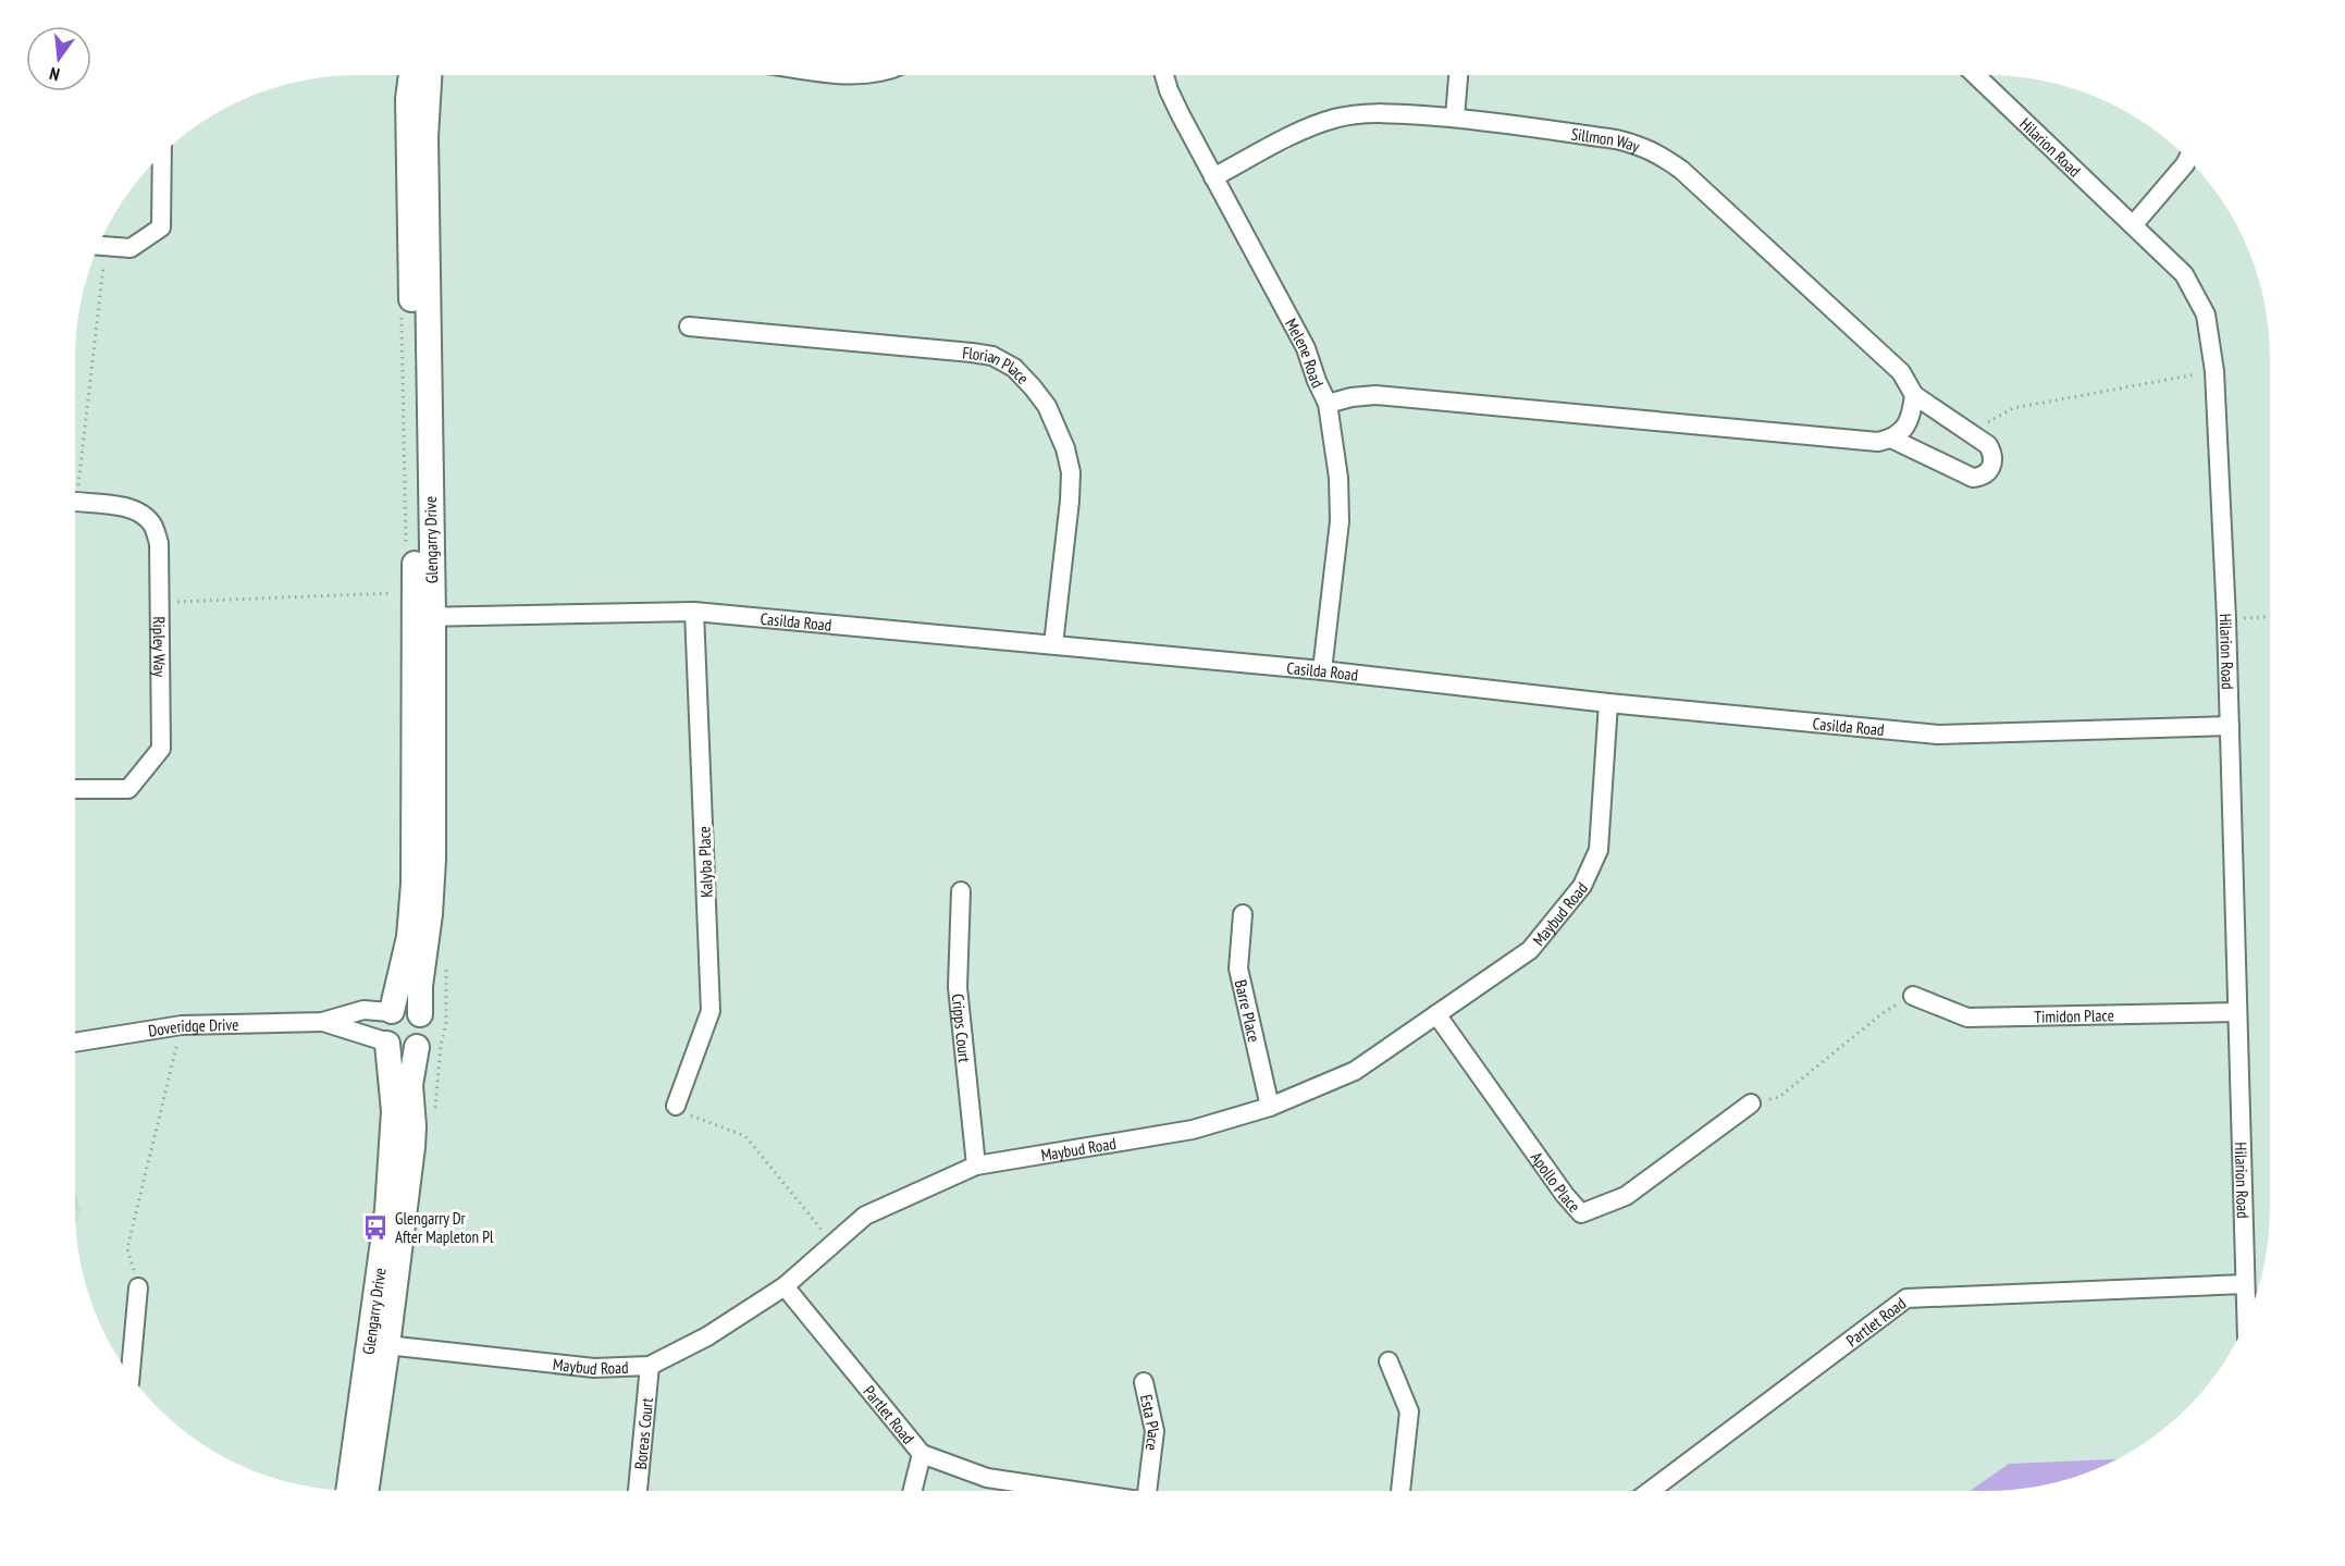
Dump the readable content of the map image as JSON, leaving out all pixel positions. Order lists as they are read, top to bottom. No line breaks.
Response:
{"streets":{"main road":["Glengarry Drive"],"street":["Sillmon Way","Hilarion Road","Melene Road","Florian Place","Casilda Road","Ripley Way","Kalyba Place","Maybud Road","Barre Place","Timidon Place","Doveridge Drive","Cripps Court","Apollo Place","Partlet Road","Esta Place","Boreas Court"]},"crossings":[["Sillmon Way","Melene Road"],["Hilarion Road","Casilda Road"],["Hilarion Road","Timidon Place"],["Hilarion Road","Partlet Road"],["Melene Road","Casilda Road"],["Florian Place","Casilda Road"],["Glengarry Drive","Casilda Road"],["Glengarry Drive","Maybud Road"],["Glengarry Drive","Doveridge Drive"],["Casilda Road","Kalyba Place"],["Casilda Road","Maybud Road"],["Maybud Road","Barre Place"],["Maybud Road","Cripps Court"],["Maybud Road","Apollo Place"],["Maybud Road","Partlet Road"],["Maybud Road","Boreas Court"]],"places":{"bus stop":["Glengarry Dr After Mapleton Pl"]},"north":"bottom"}
